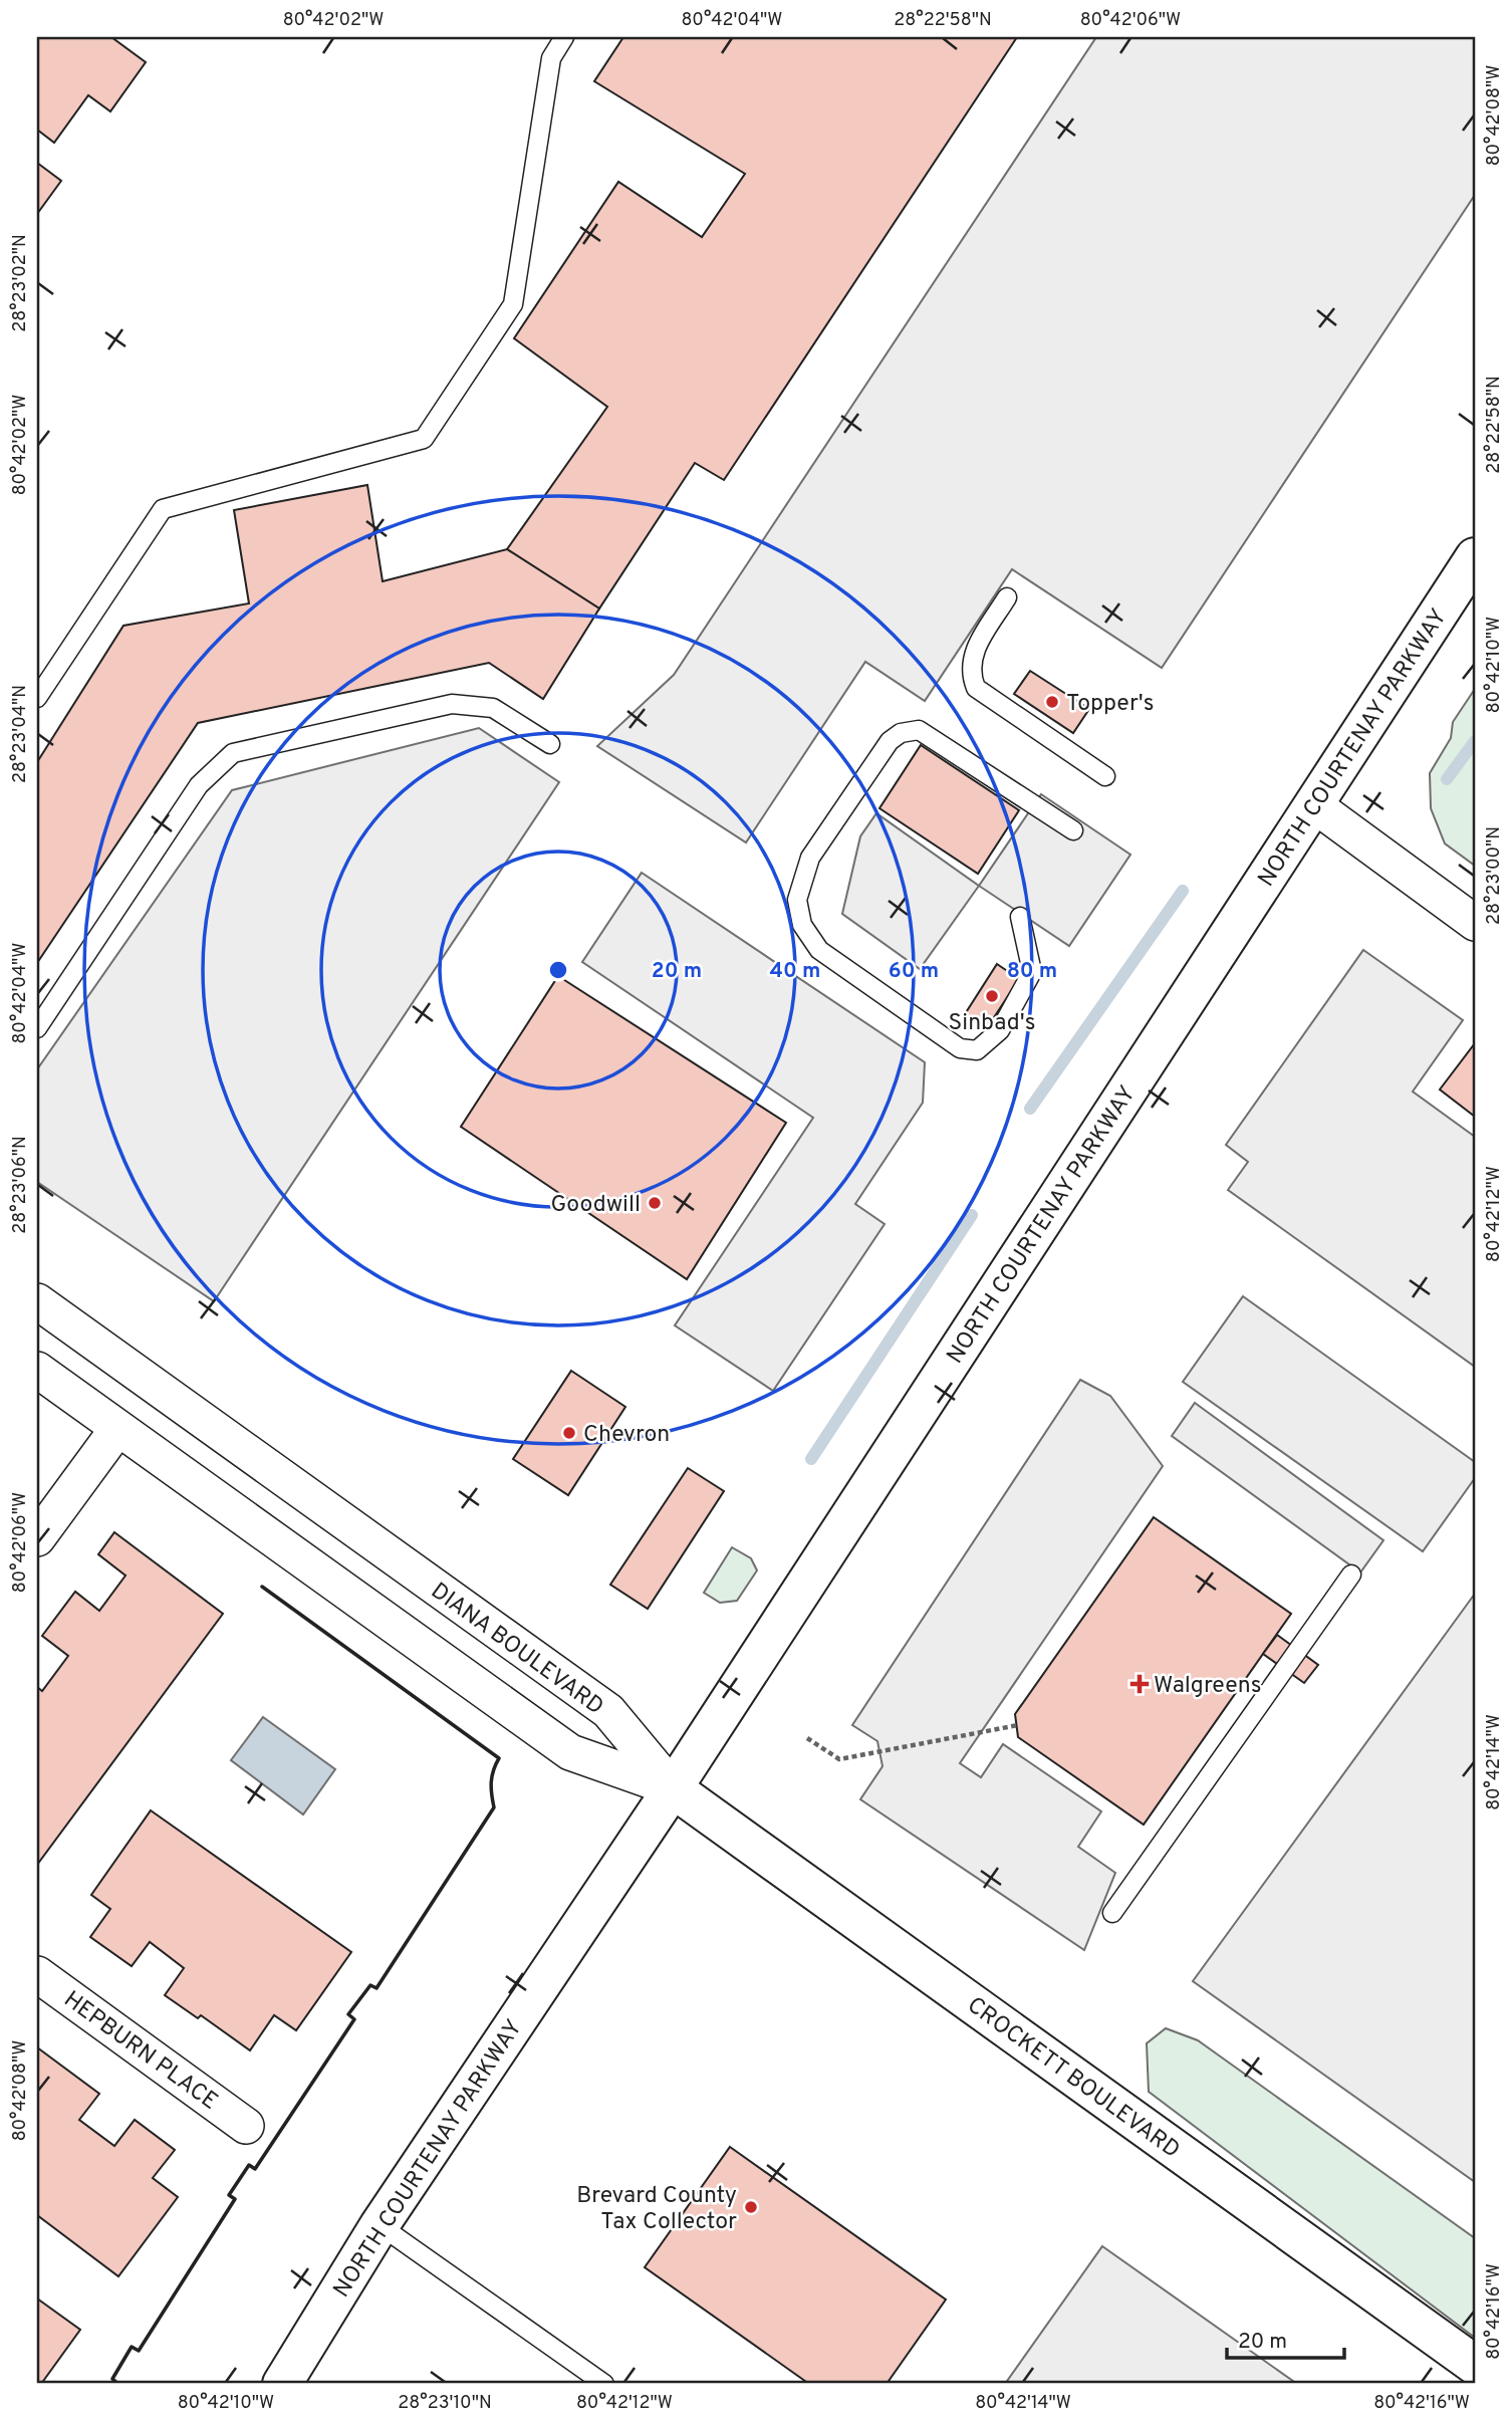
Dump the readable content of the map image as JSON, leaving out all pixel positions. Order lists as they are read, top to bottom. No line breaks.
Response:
{"streets":{"main road":["NORTH COURTENAY PARKWAY","CROCKETT BOULEVARD"],"street":["DIANA BOULEVARD","HEPBURN PLACE"]},"crossings":[["NORTH COURTENAY PARKWAY","DIANA BOULEVARD"],["NORTH COURTENAY PARKWAY","CROCKETT BOULEVARD"],["DIANA BOULEVARD","CROCKETT BOULEVARD"]],"places":{"other":["Topper's","Sinbad's","Goodwill","Chevron","Brevard County Tax Collector"],"health":["Walgreens"]},"scale_bar":"20 m","coordinates":["80°42'02\"W","80°42'04\"W","28°22'58\"N","80°42'06\"W","80°42'08\"W","28°23'02\"N","80°42'10\"W","28°23'04\"N","28°23'00\"N","28°23'06\"N","80°42'12\"W","80°42'14\"W","80°42'16\"W","28°23'10\"N"],"rings":["20 m","40 m","60 m","80 m"]}
